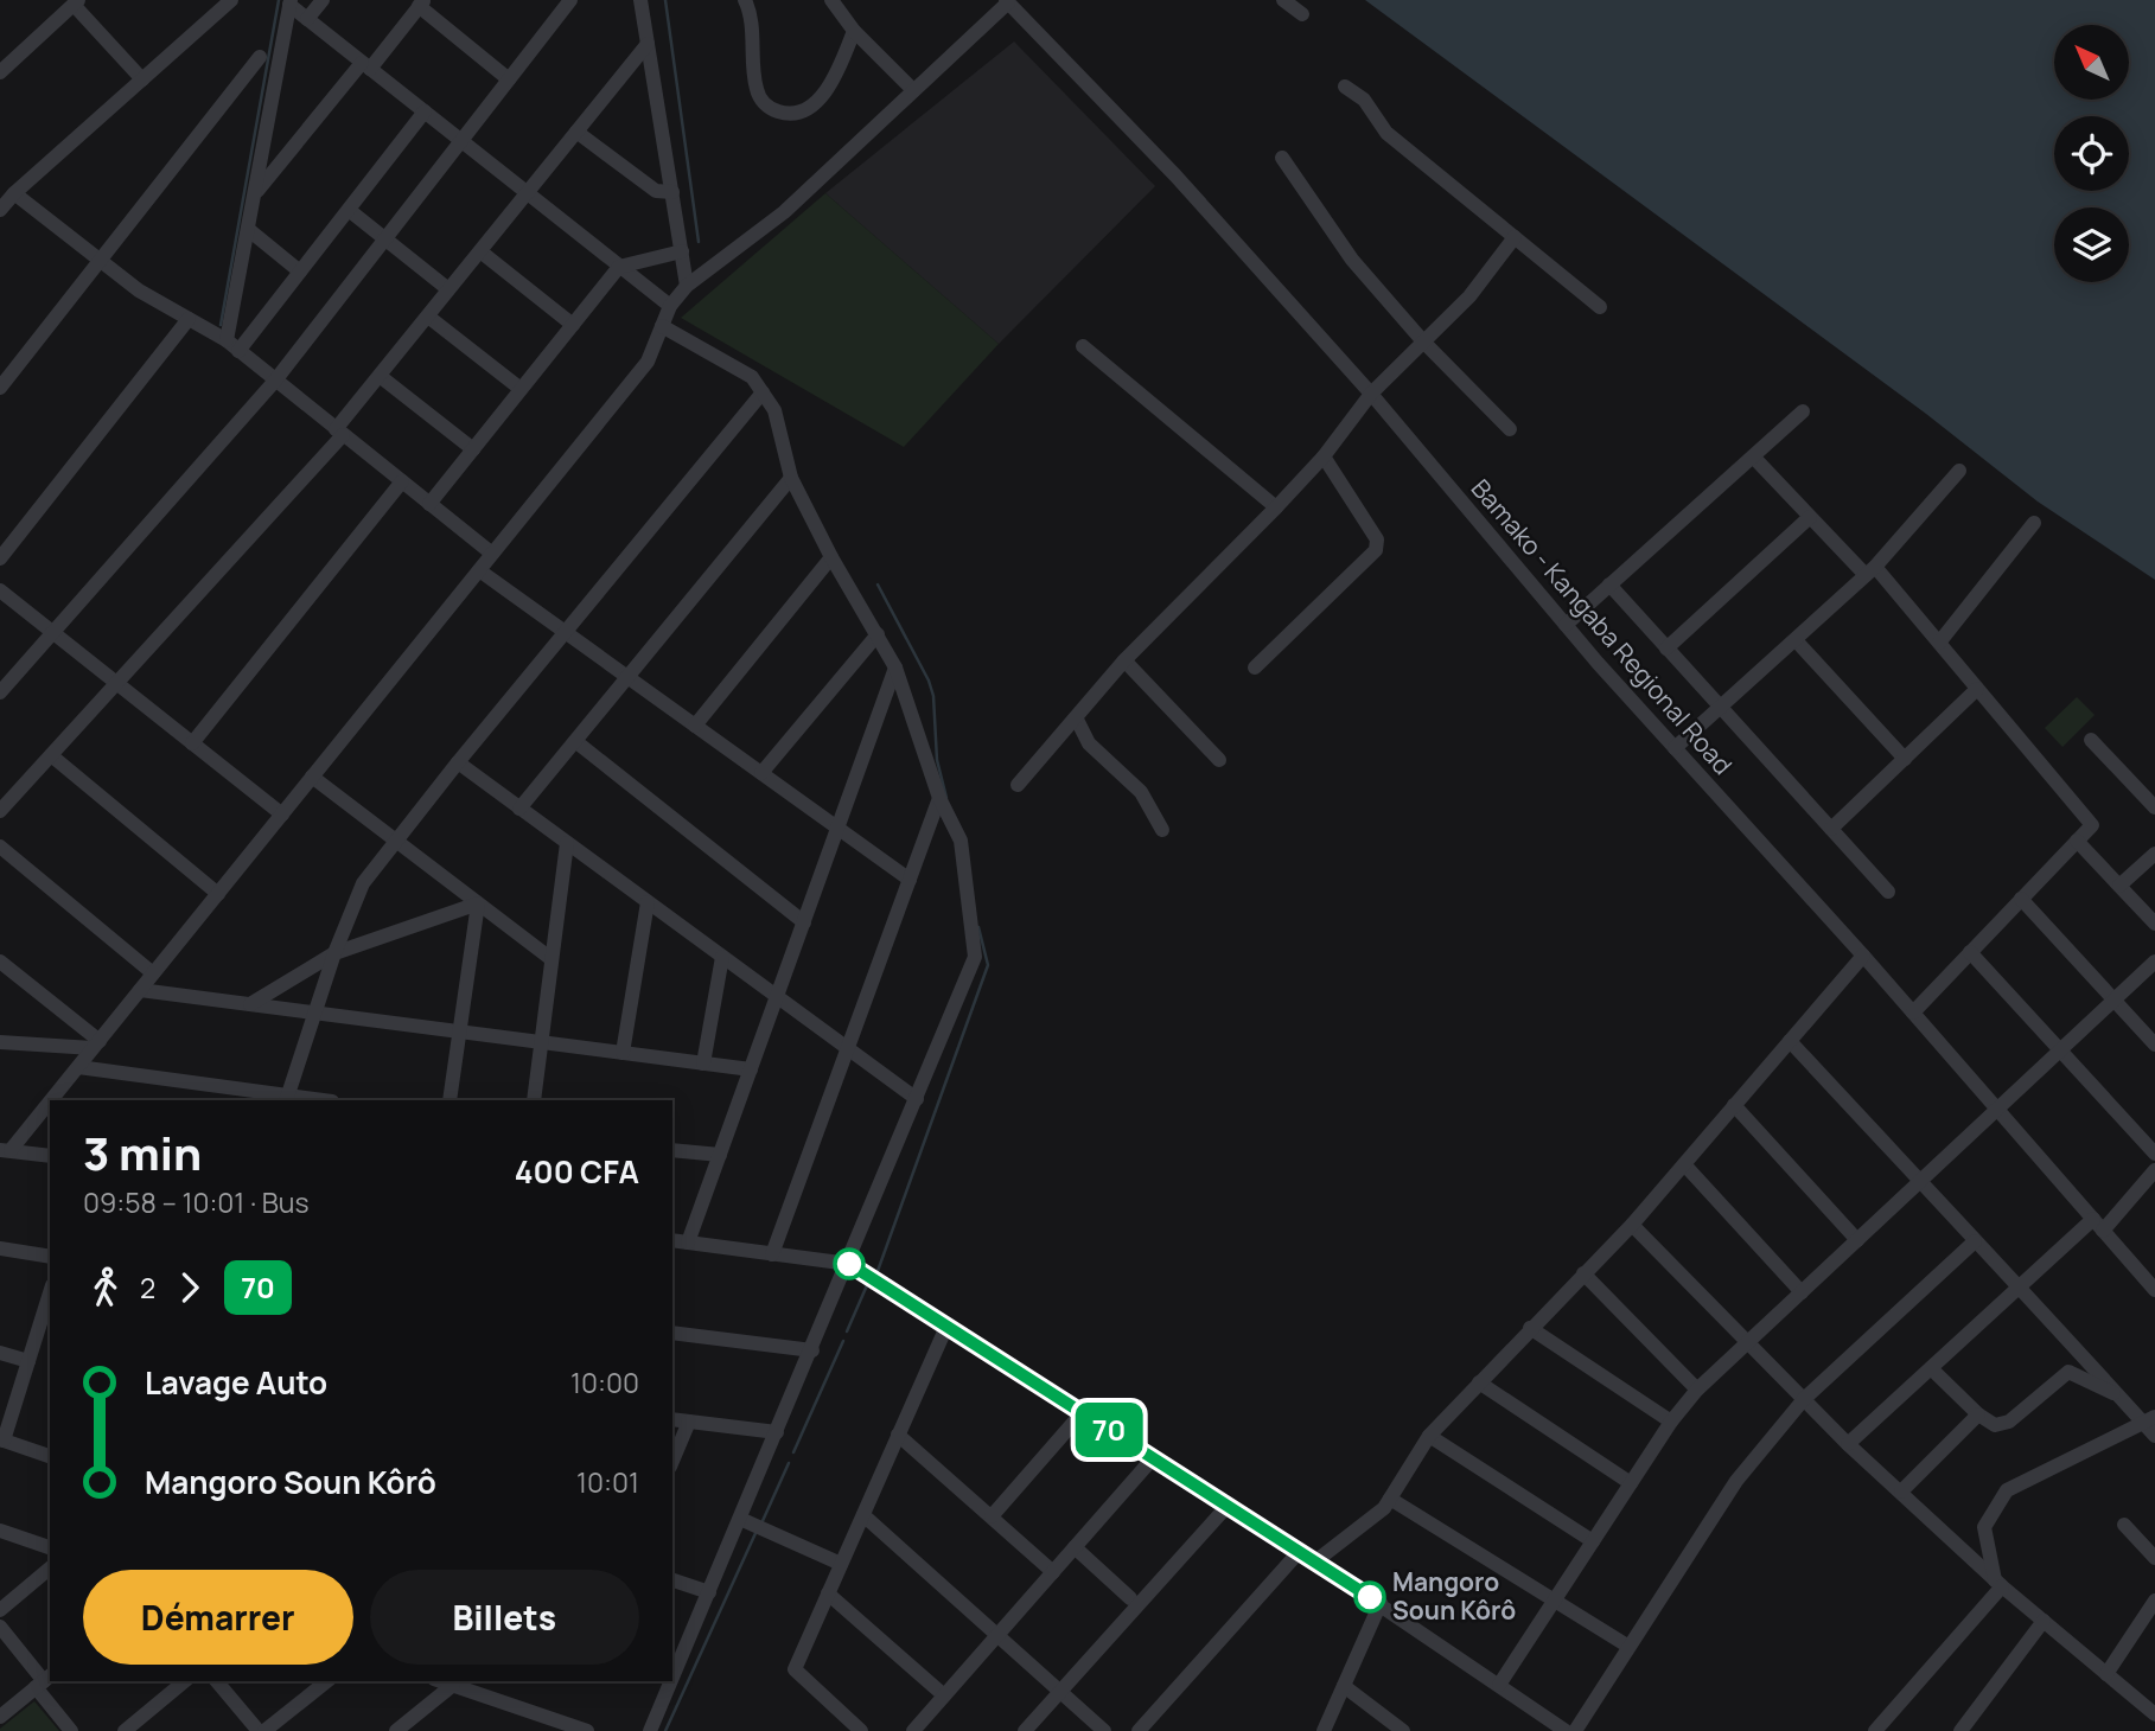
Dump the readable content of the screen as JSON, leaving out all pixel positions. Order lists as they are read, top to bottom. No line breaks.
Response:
{"streets":{"street":["Bamako - Kangaba Regional Road"]},"places":["Mangoro Soun Kôrô"],"lines":["bus line 70"],"north":"top left","page":{"on_map":"70","heading":["3 min","09:58 – 10:01 · Bus","400 CFA"],"legs":["2","70"],"list":[{"name":"Lavage Auto","value":"10:00"},{"name":"Mangoro Soun Kôrô","value":"10:01"}],"buttons":["Démarrer","Billets"]}}
